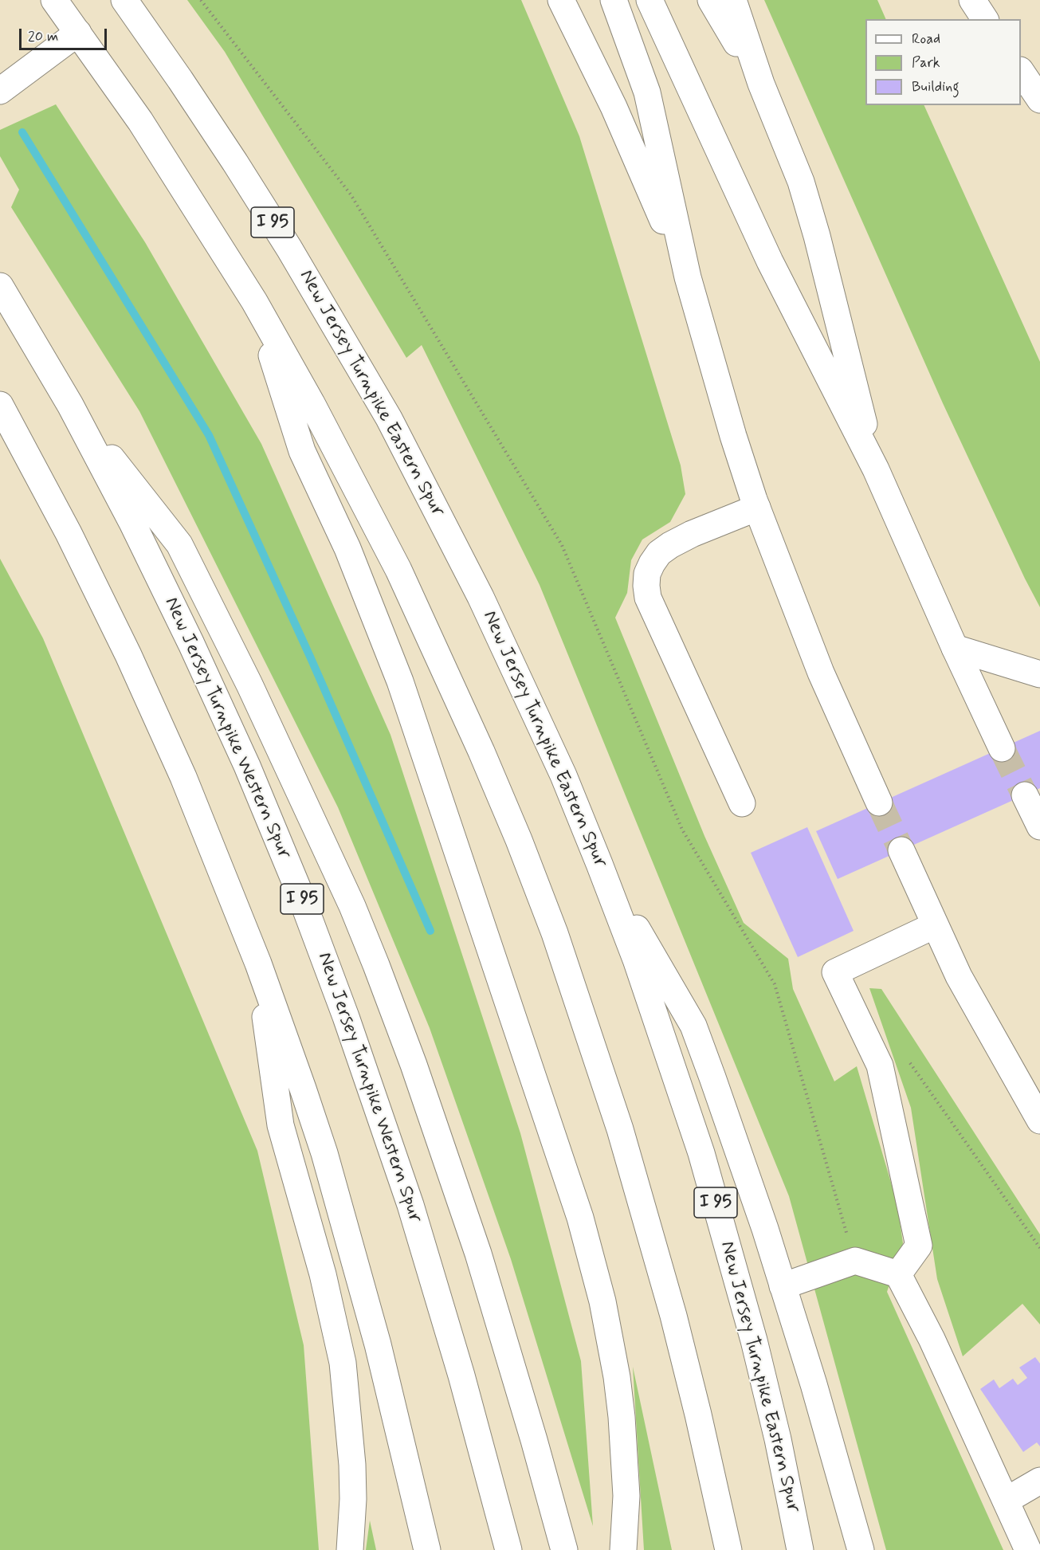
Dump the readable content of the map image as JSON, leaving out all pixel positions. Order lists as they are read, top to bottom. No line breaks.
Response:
{"streets":{"main road":["I 95","New Jersey Turnpike Eastern Spur","New Jersey Turnpike Western Spur"]},"legend":["Road","Park","Building"],"scale_bar":"20 m"}
